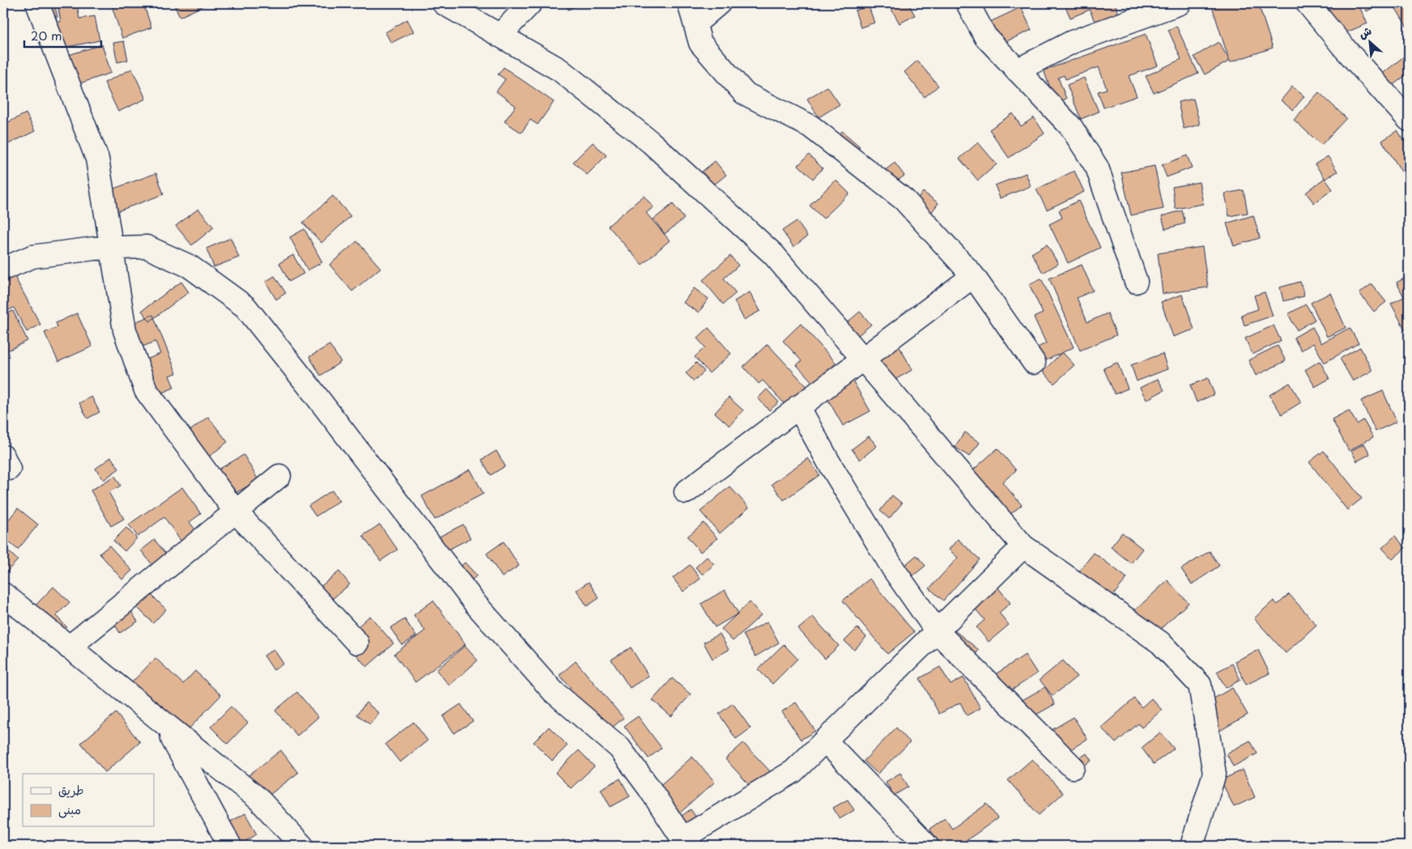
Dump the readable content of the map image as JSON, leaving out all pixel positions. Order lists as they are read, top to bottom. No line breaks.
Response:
{"legend":["طريق","مبنى"],"scale_bar":"20 m","north":"top left"}
